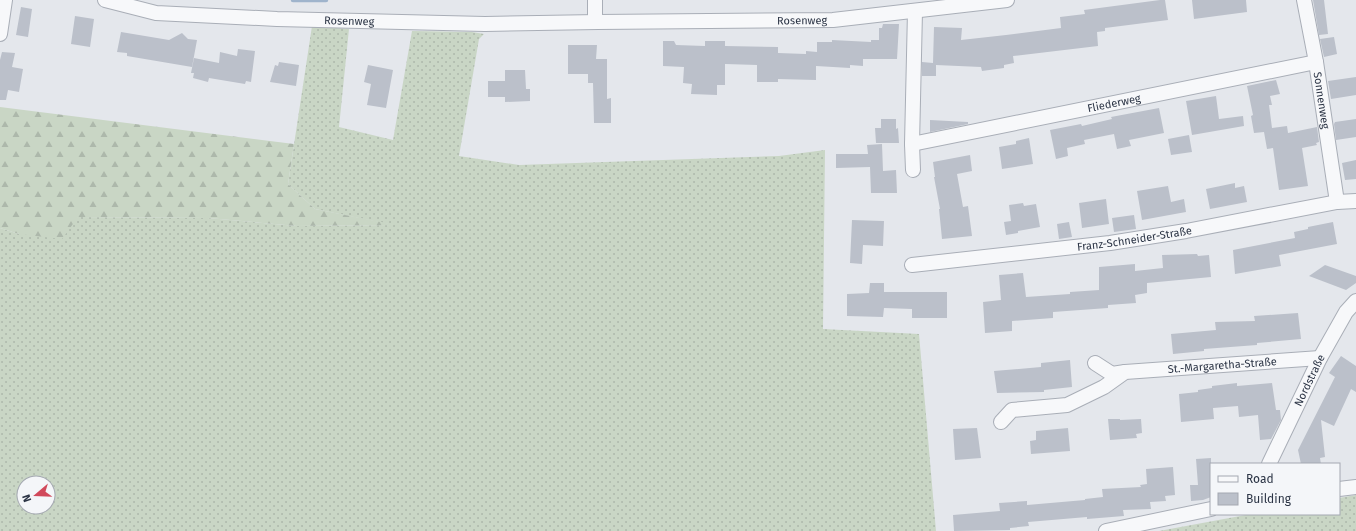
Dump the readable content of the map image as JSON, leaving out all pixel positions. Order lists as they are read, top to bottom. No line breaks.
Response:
{"streets":{"street":["Rosenweg","Sonnenweg","Fliederweg","Franz-Schneider-Straße","St.-Margaretha-Straße","Nordstraße"]},"crossings":[["Sonnenweg","Fliederweg"],["Sonnenweg","Franz-Schneider-Straße"],["St.-Margaretha-Straße","Nordstraße"]],"legend":["Road","Building"],"north":"left"}
